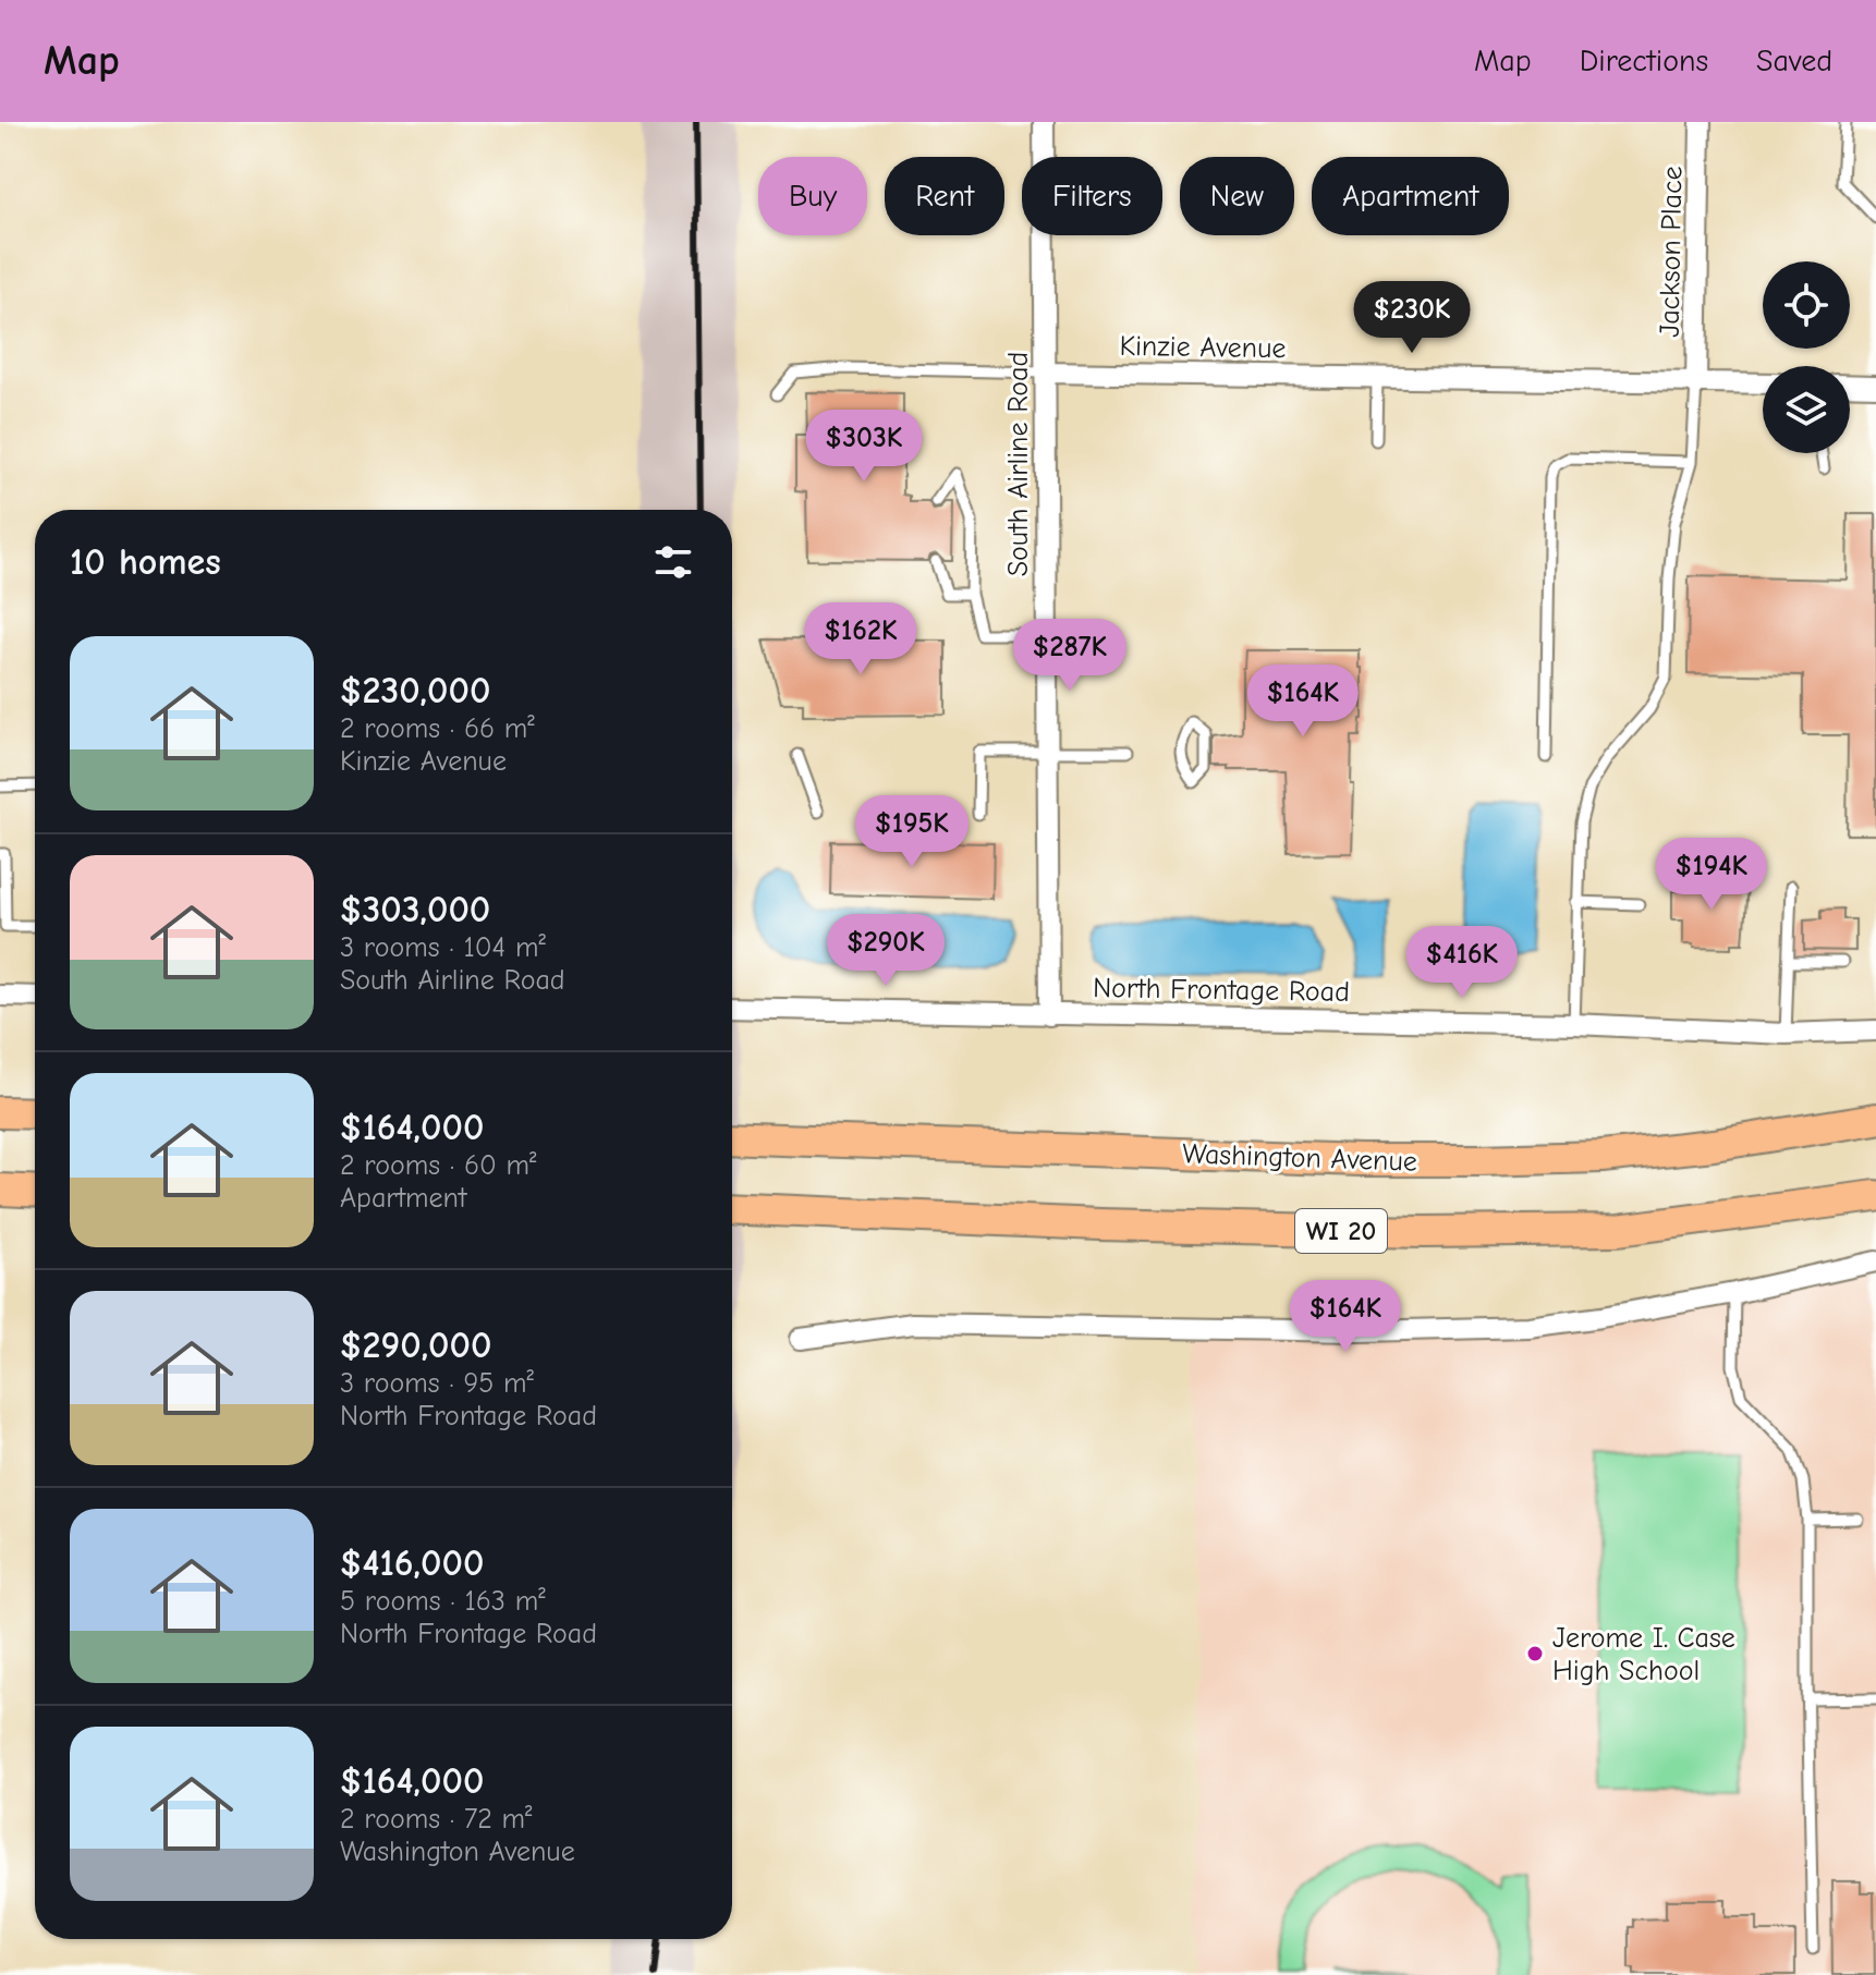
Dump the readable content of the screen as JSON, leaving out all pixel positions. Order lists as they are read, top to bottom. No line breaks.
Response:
{"streets":{"main road":["Washington Avenue","WI 20"],"street":["Jackson Place","Kinzie Avenue","South Airline Road","North Frontage Road"]},"crossings":[["Jackson Place","Kinzie Avenue"],["Kinzie Avenue","South Airline Road"],["South Airline Road","North Frontage Road"]],"places":["Jerome I. Case High School"],"page":{"header":"Map","nav":["Map","Directions","Saved"],"chip":["Buy","Rent","Filters","New","Apartment"],"price":["$230K","$303K","$162K","$287K","$164K","$195K","$194K","$290K","$416K","$164K"],"heading":"10 homes","list":[{"name":"$230,000","note":"2 rooms · 66 m² · Kinzie Avenue"},{"name":"$303,000","note":"3 rooms · 104 m² · South Airline Road"},{"name":"$164,000","note":"2 rooms · 60 m² · Apartment"},{"name":"$290,000","note":"3 rooms · 95 m² · North Frontage Road"},{"name":"$416,000","note":"5 rooms · 163 m² · North Frontage Road"},{"name":"$164,000","note":"2 rooms · 72 m² · Washington Avenue"}]}}
